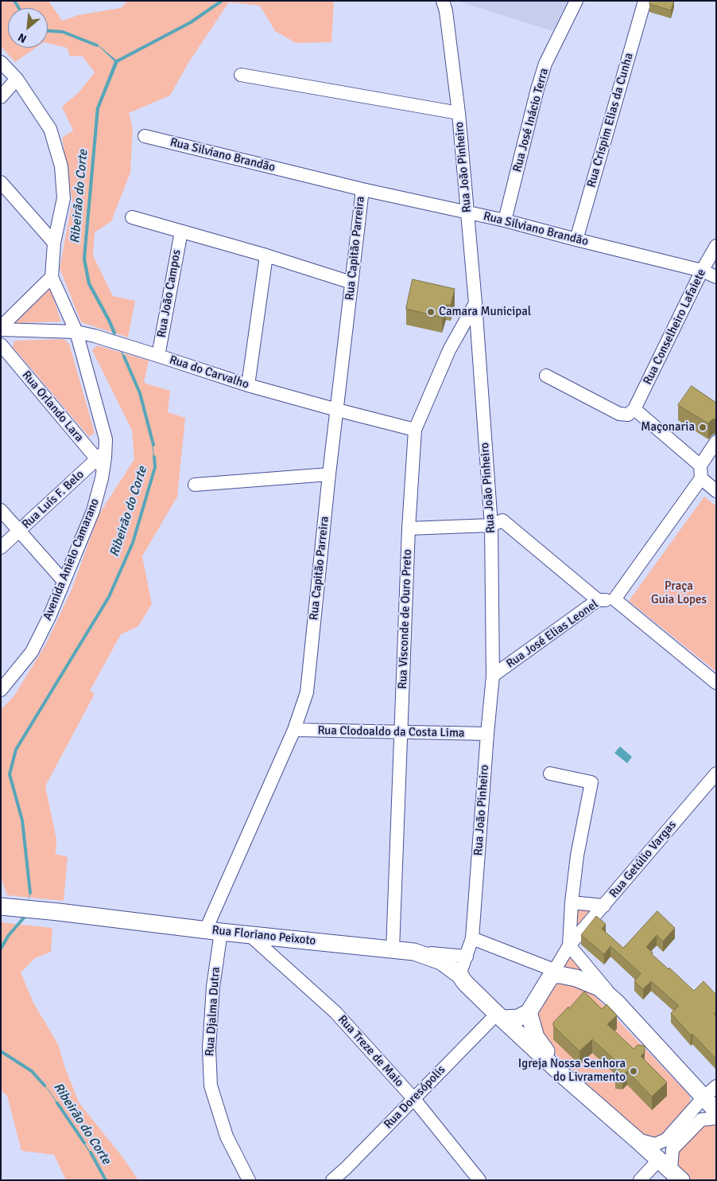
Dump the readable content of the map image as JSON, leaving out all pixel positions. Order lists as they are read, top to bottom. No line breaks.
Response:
{"streets":{"main road":["Rua Floriano Peixoto"],"street":["Rua José Inácio Terra","Rua Crispim Elias da Cunha","Rua Silviano Brandão","Rua João Pinheiro","Rua Capitão Parreira","Rua João Campos","Rua Conselheiro Lafaiete","Rua do Carvalho","Rua Orlando Lara","Rua Luís F. Belo","Avenida Anielo Camarano","Rua Visconde de Ouro Preto","Rua José Elias Leonel","Rua Clodoaldo da Costa Lima","Rua Getúlio Vargas","Rua Djalma Dutra","Rua Treze de Maio","Rua Doresópolis"]},"crossings":[["Rua José Inácio Terra","Rua Silviano Brandão"],["Rua Crispim Elias da Cunha","Rua Silviano Brandão"],["Rua Silviano Brandão","Rua João Pinheiro"],["Rua Silviano Brandão","Rua Capitão Parreira"],["Rua Silviano Brandão","Rua Conselheiro Lafaiete"],["Rua João Pinheiro","Rua Visconde de Ouro Preto"],["Rua João Pinheiro","Rua José Elias Leonel"],["Rua João Pinheiro","Rua Clodoaldo da Costa Lima"],["Rua João Pinheiro","Rua Floriano Peixoto"],["Rua Capitão Parreira","Rua do Carvalho"],["Rua Capitão Parreira","Rua Clodoaldo da Costa Lima"],["Rua Capitão Parreira","Rua Floriano Peixoto"],["Rua Capitão Parreira","Rua Djalma Dutra"],["Rua João Campos","Rua do Carvalho"],["Rua do Carvalho","Avenida Anielo Camarano"],["Rua do Carvalho","Rua Visconde de Ouro Preto"],["Rua Orlando Lara","Rua Luís F. Belo"],["Rua Orlando Lara","Avenida Anielo Camarano"],["Rua Luís F. Belo","Avenida Anielo Camarano"],["Rua Visconde de Ouro Preto","Rua Clodoaldo da Costa Lima"],["Rua Visconde de Ouro Preto","Rua Floriano Peixoto"],["Rua Floriano Peixoto","Rua Djalma Dutra"],["Rua Floriano Peixoto","Rua Treze de Maio"],["Rua Floriano Peixoto","Rua Doresópolis"],["Rua Treze de Maio","Rua Doresópolis"]],"water":["Ribeirão do Corte"],"parks":["Praça Guia Lopes"],"places":["Camara Municipal","Maçonaria","Igreja Nossa Senhora do Livramento"],"north":"bottom left"}
